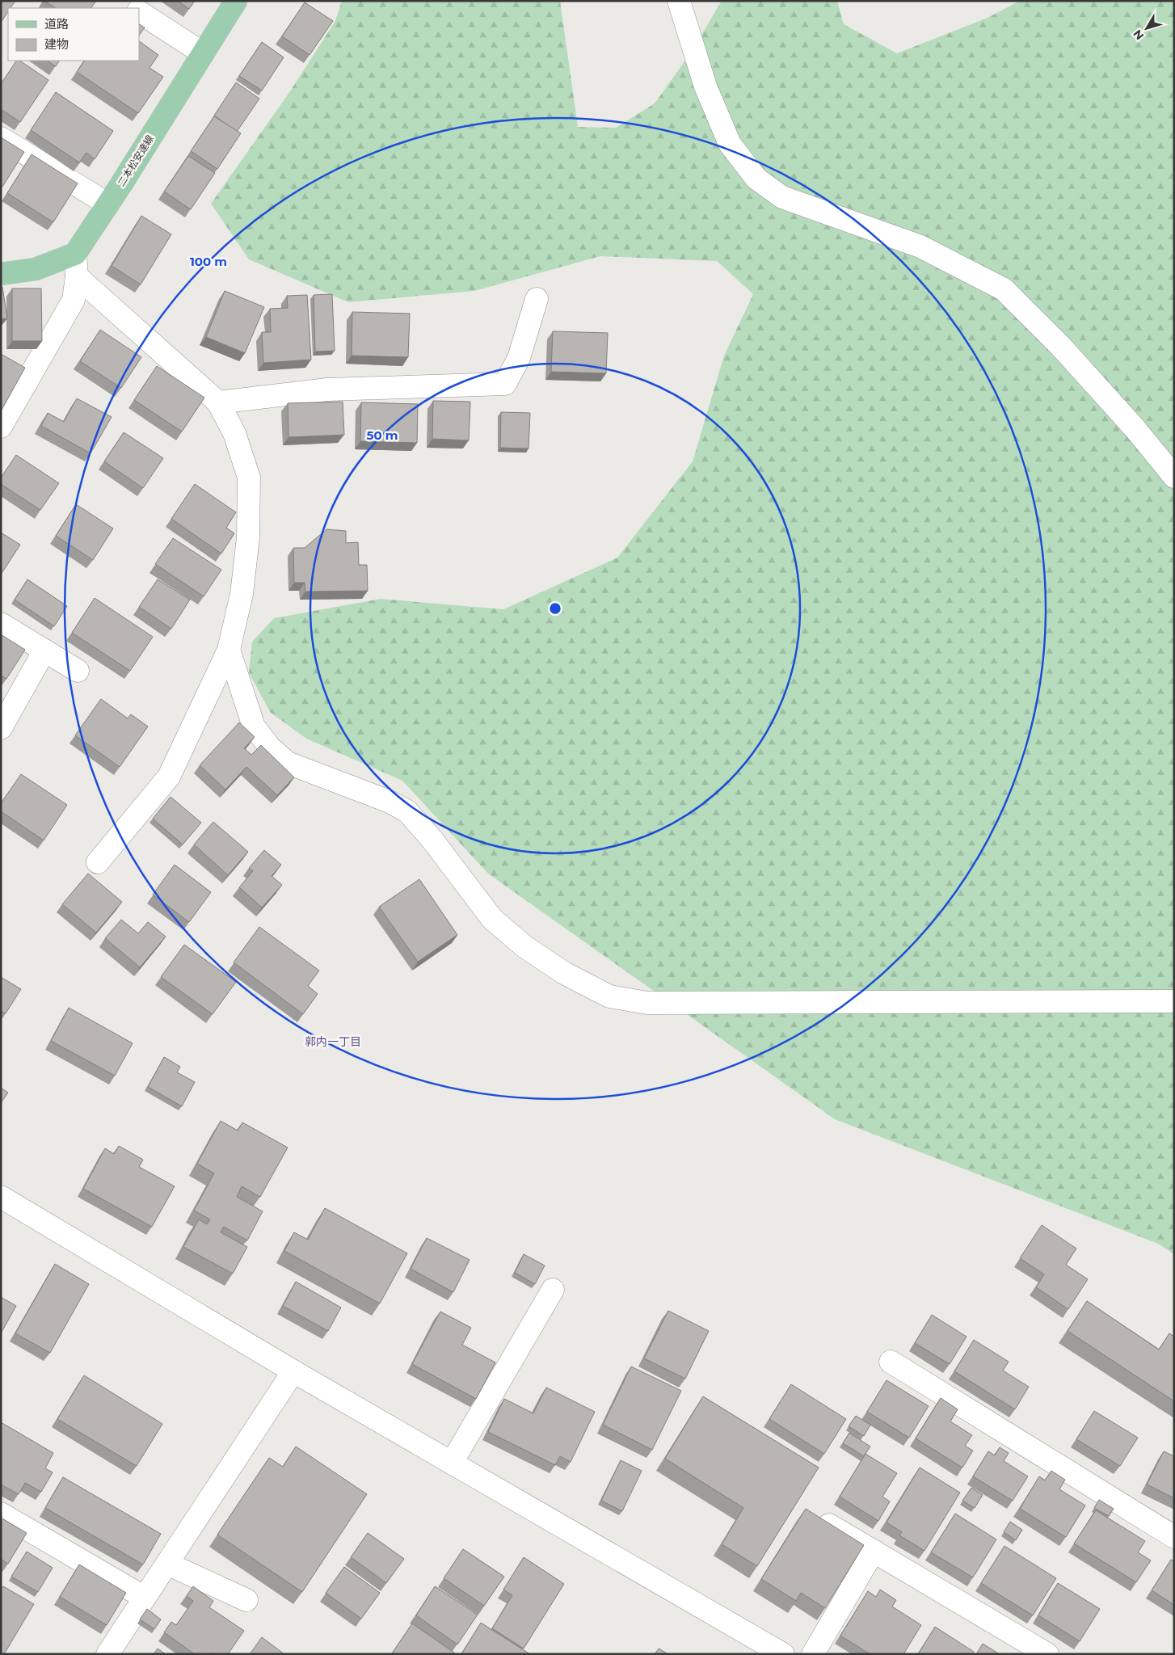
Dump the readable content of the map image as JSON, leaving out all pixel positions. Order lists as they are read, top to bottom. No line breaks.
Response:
{"streets":{"main road":["二本松安達線"]},"districts":["郭内一丁目"],"legend":["道路","建物"],"north":"bottom left","rings":["100 m","50 m"]}
